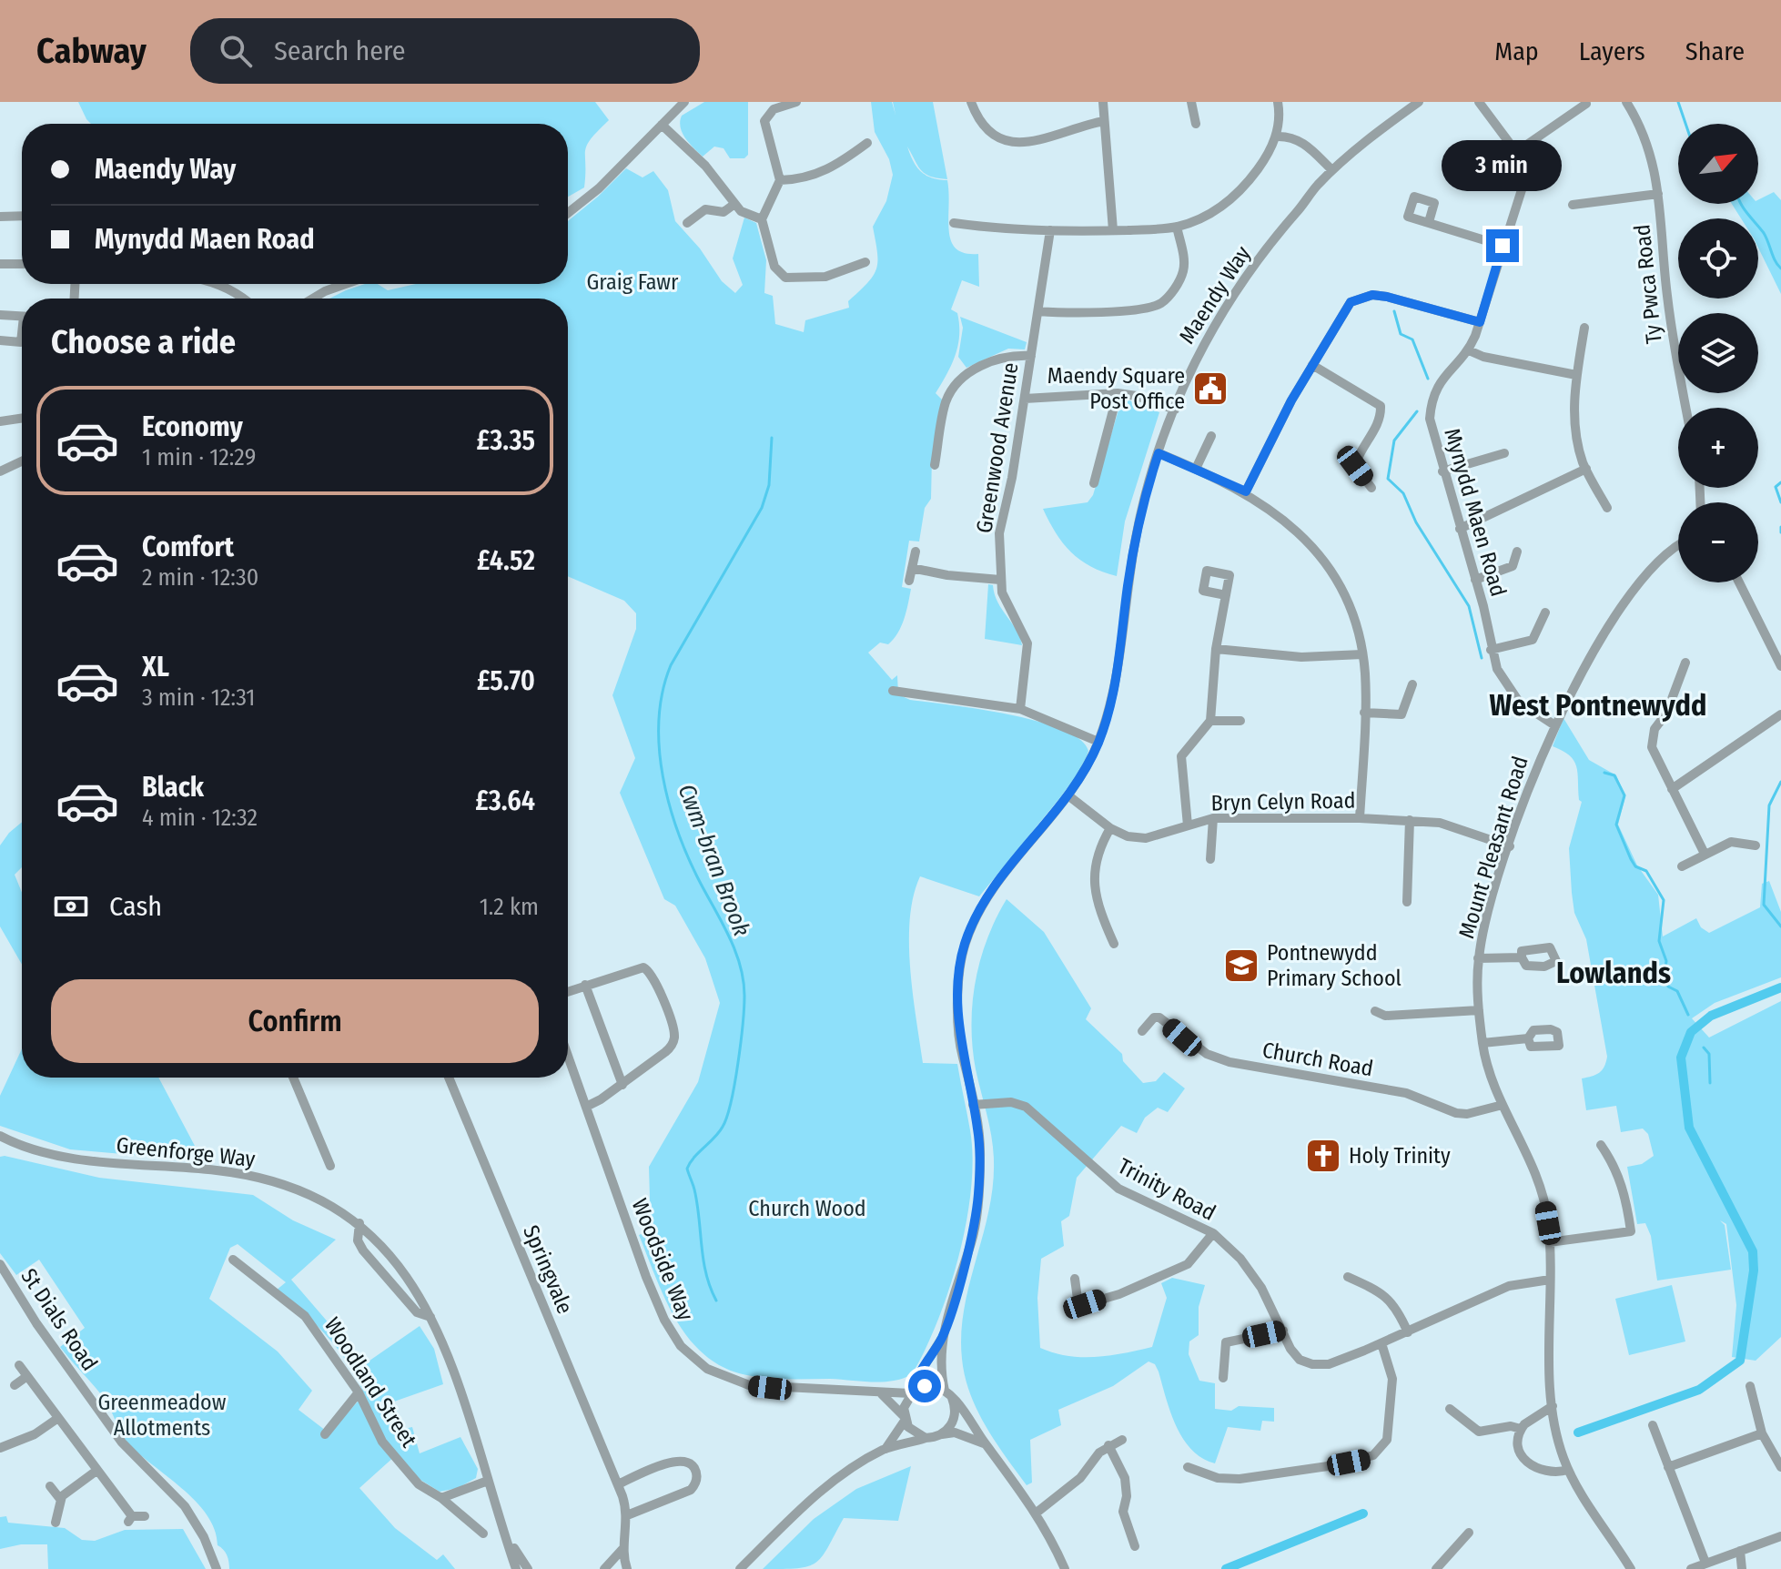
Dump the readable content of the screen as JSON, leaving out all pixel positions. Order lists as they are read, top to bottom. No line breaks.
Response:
{"streets":{"street":["Ty Pwca Road","Maendy Way","Greenwood Avenue","Mynydd Maen Road","Bryn Celyn Road","Mount Pleasant Road","Church Road","Greenforge Way","Trinity Road","Woodside Way","Springvale","St Dials Road","Woodland Street"]},"crossings":[["Maendy Way","Bryn Celyn Road"],["Maendy Way","Trinity Road"],["Maendy Way","Woodside Way"],["Mynydd Maen Road","Mount Pleasant Road"],["Bryn Celyn Road","Mount Pleasant Road"],["Mount Pleasant Road","Church Road"],["Mount Pleasant Road","Trinity Road"]],"districts":["West Pontnewydd","Lowlands"],"water":["Cwm-bran Brook"],"parks":["Graig Fawr","Church Wood","Greenmeadow Allotments"],"places":{"public building":["Maendy Square Post Office"],"school or university":["Pontnewydd Primary School"],"church":["Holy Trinity"]},"north":"top right","page":{"header":"Cabway","search":"Search here","nav":["Map","Layers","Share"],"map_buttons":["+","−"],"banner":["Maendy Way","Mynydd Maen Road"],"bubble":"3 min","heading":"Choose a ride","list":[{"name":"Economy","note":"1 min · 12:29","value":"£3.35"},{"name":"Comfort","note":"2 min · 12:30","value":"£4.52"},{"name":"XL","note":"3 min · 12:31","value":"£5.70"},{"name":"Black","note":"4 min · 12:32","value":"£3.64"}],"pay":["Cash","1.2 km"],"buttons":"Confirm"}}
